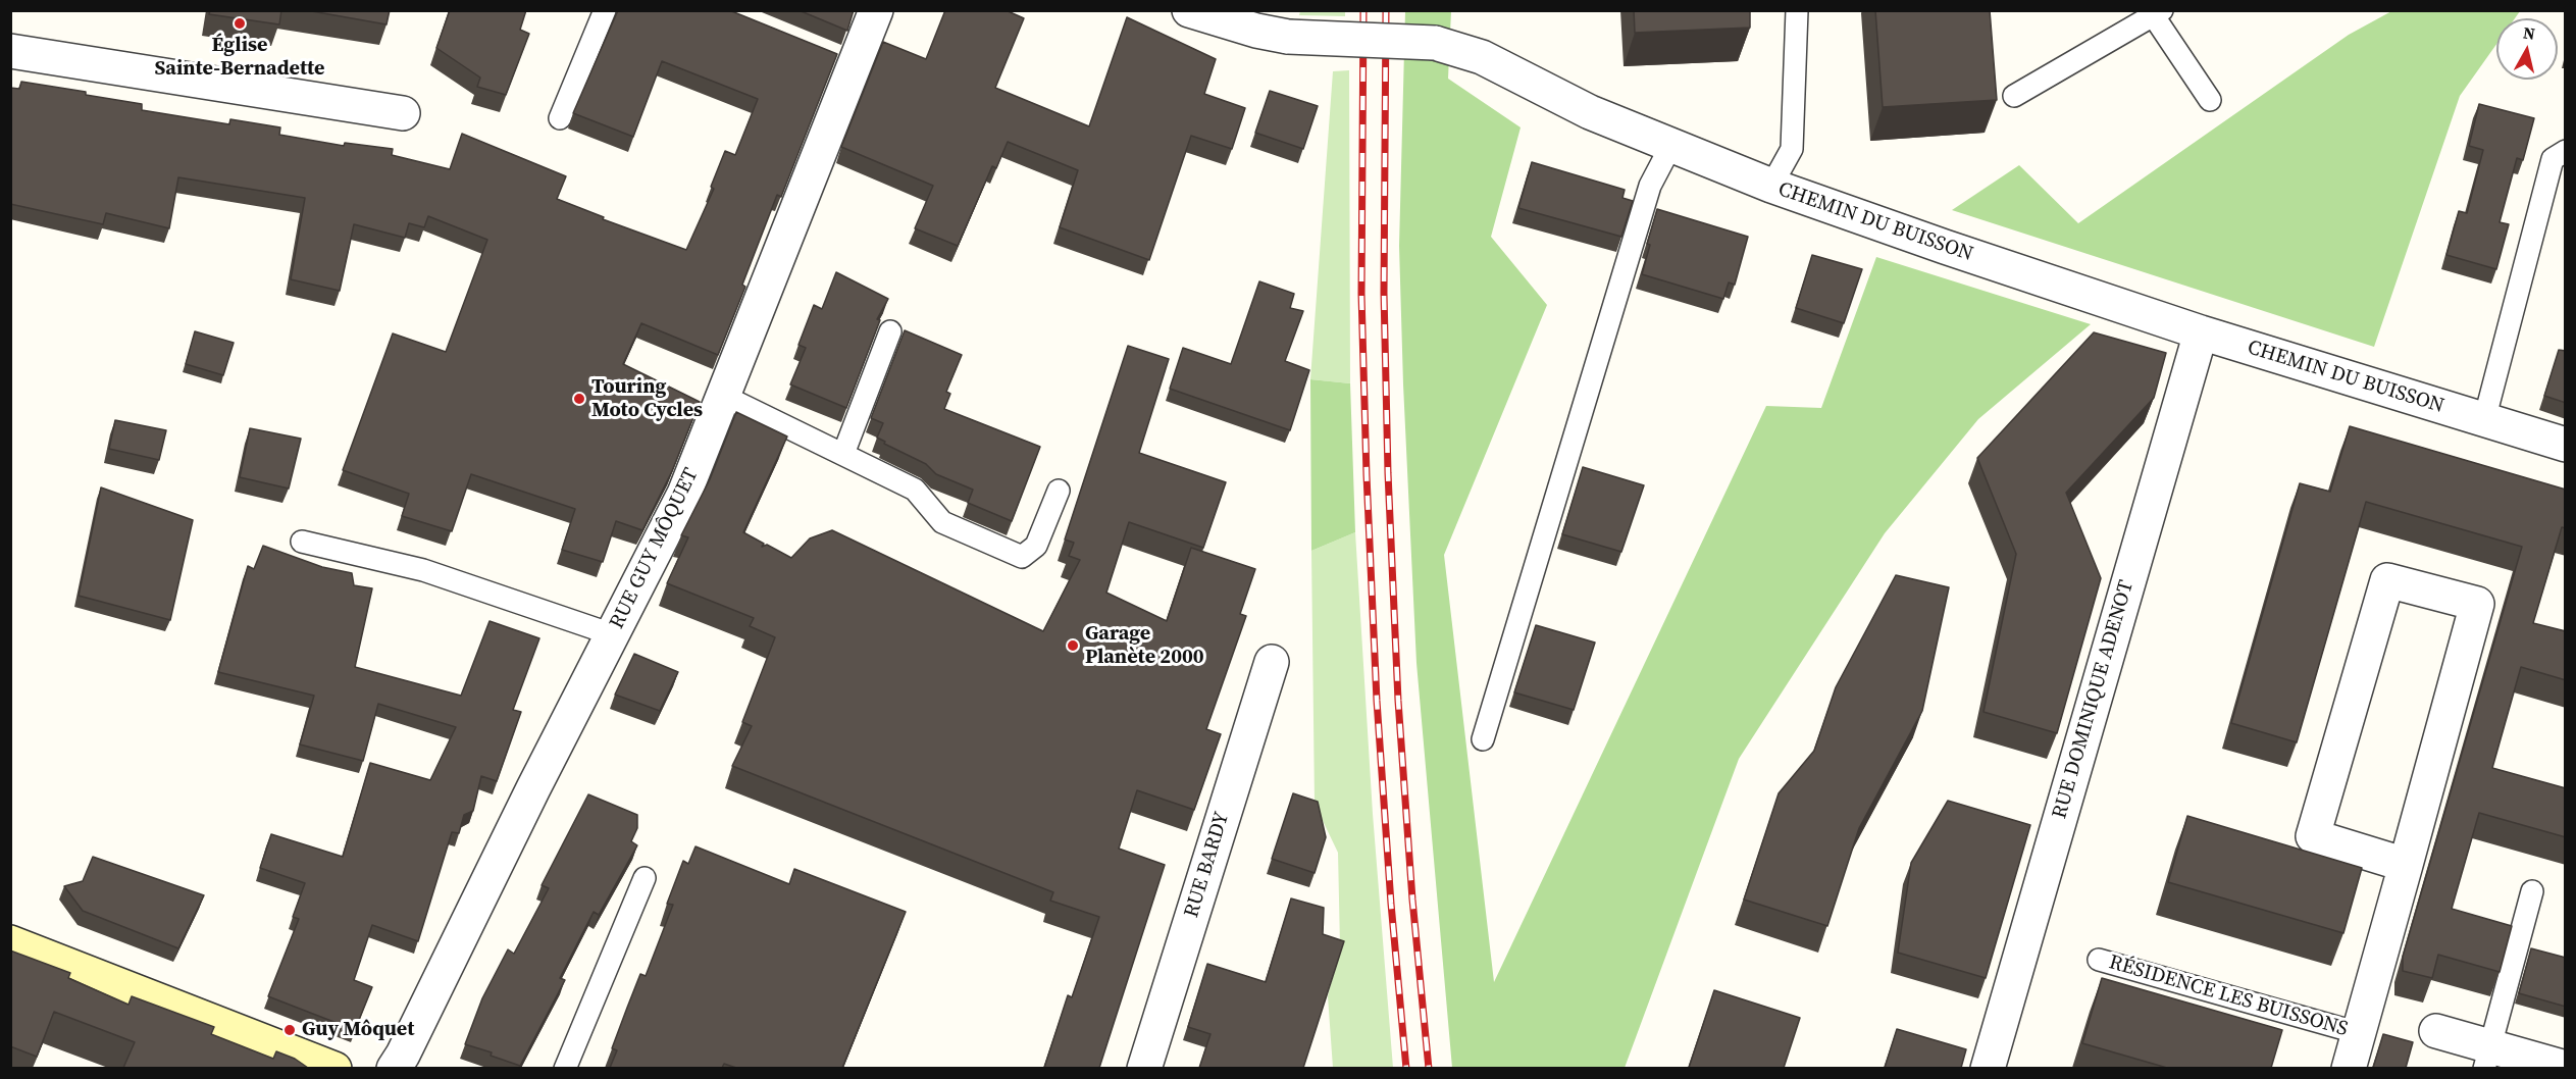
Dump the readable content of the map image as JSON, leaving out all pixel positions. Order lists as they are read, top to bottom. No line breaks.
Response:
{"streets":{"street":["CHEMIN DU BUISSON","RUE GUY MÔQUET","RUE DOMINIQUE ADENOT","RUE BARDY","RÉSIDENCE LES BUISSONS"]},"crossings":[["CHEMIN DU BUISSON","RUE DOMINIQUE ADENOT"]],"places":["Église Sainte-Bernadette","Touring Moto Cycles","Garage Planète 2000","Guy Môquet"],"north":"top"}
